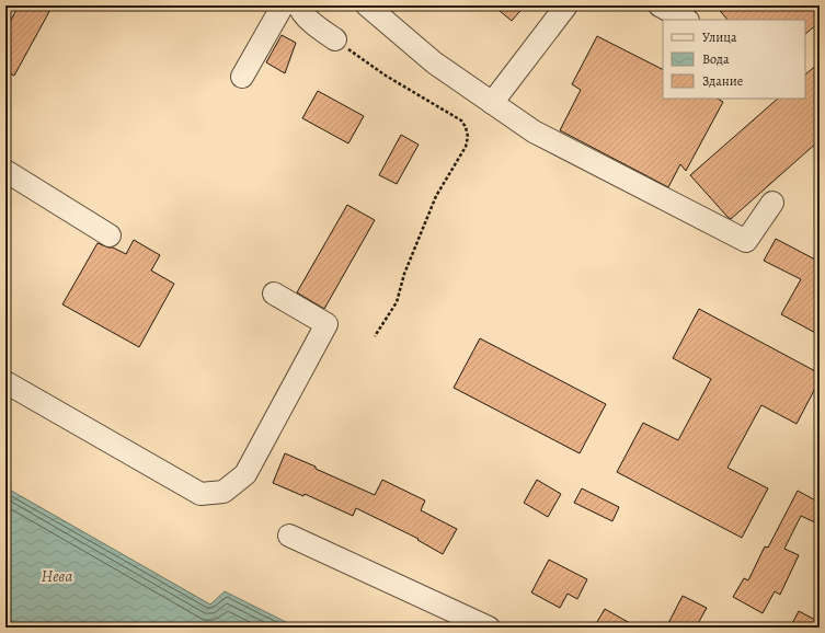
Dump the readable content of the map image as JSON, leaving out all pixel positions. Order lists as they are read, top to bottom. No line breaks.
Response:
{"water":["Нева"],"legend":["Улица","Вода","Здание"]}
